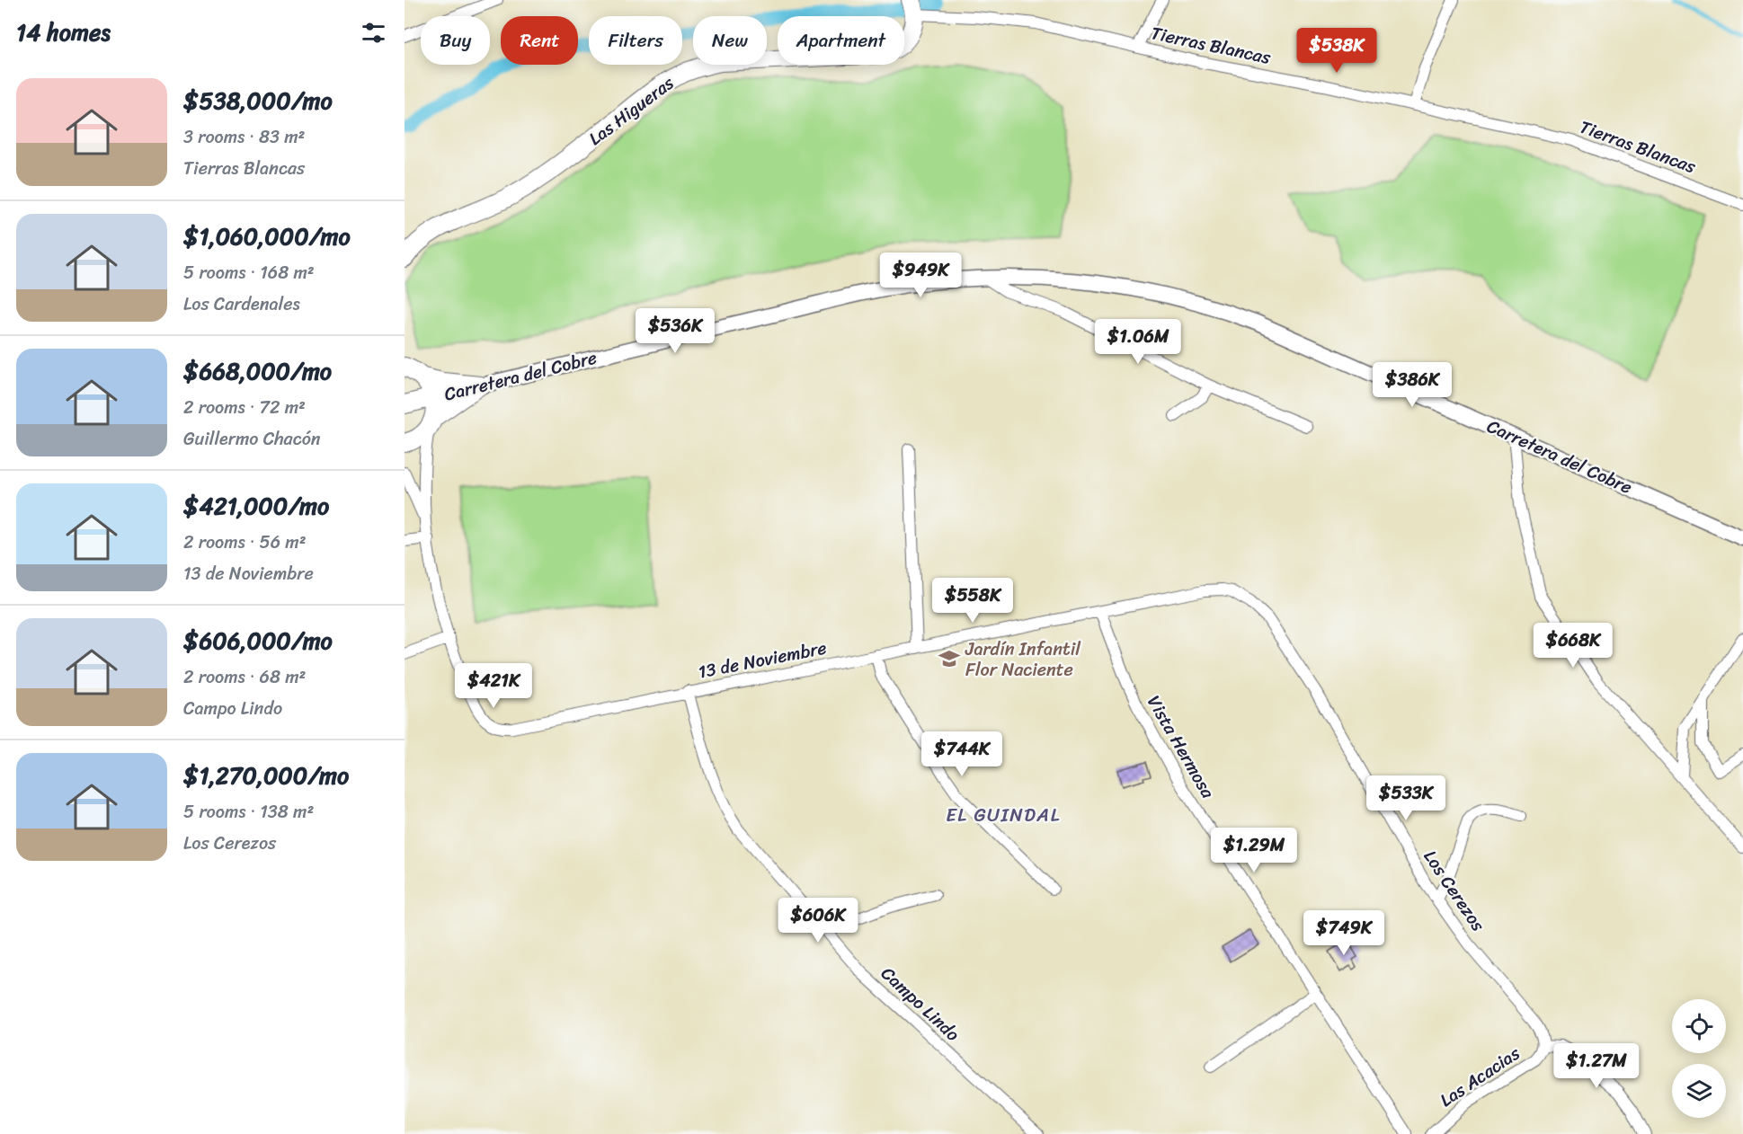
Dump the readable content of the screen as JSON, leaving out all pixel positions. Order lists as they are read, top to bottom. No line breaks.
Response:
{"streets":{"main road":["Las Higueras","Carretera del Cobre"],"street":["Tierras Blancas","13 de Noviembre","Vista Hermosa","Los Cerezos","Campo Lindo","Las Acacias"]},"crossings":[["Tierras Blancas","Las Higueras"],["13 de Noviembre","Vista Hermosa"],["13 de Noviembre","Los Cerezos"],["13 de Noviembre","Campo Lindo"],["Los Cerezos","Las Acacias"]],"districts":["EL GUINDAL"],"places":{"school or university":["Jardín Infantil Flor Naciente"]},"page":{"heading":"14 homes","chip":["Buy","Rent","Filters","New","Apartment"],"price":["$538K","$949K","$536K","$1.06M","$386K","$558K","$668K","$421K","$744K","$533K","$1.29M","$606K","$749K","$1.27M"],"list":[{"name":"$538,000/mo","note":"3 rooms · 83 m² · Tierras Blancas"},{"name":"$1,060,000/mo","note":"5 rooms · 168 m² · Los Cardenales"},{"name":"$668,000/mo","note":"2 rooms · 72 m² · Guillermo Chacón"},{"name":"$421,000/mo","note":"2 rooms · 56 m² · 13 de Noviembre"},{"name":"$606,000/mo","note":"2 rooms · 68 m² · Campo Lindo"},{"name":"$1,270,000/mo","note":"5 rooms · 138 m² · Los Cerezos"}]}}
